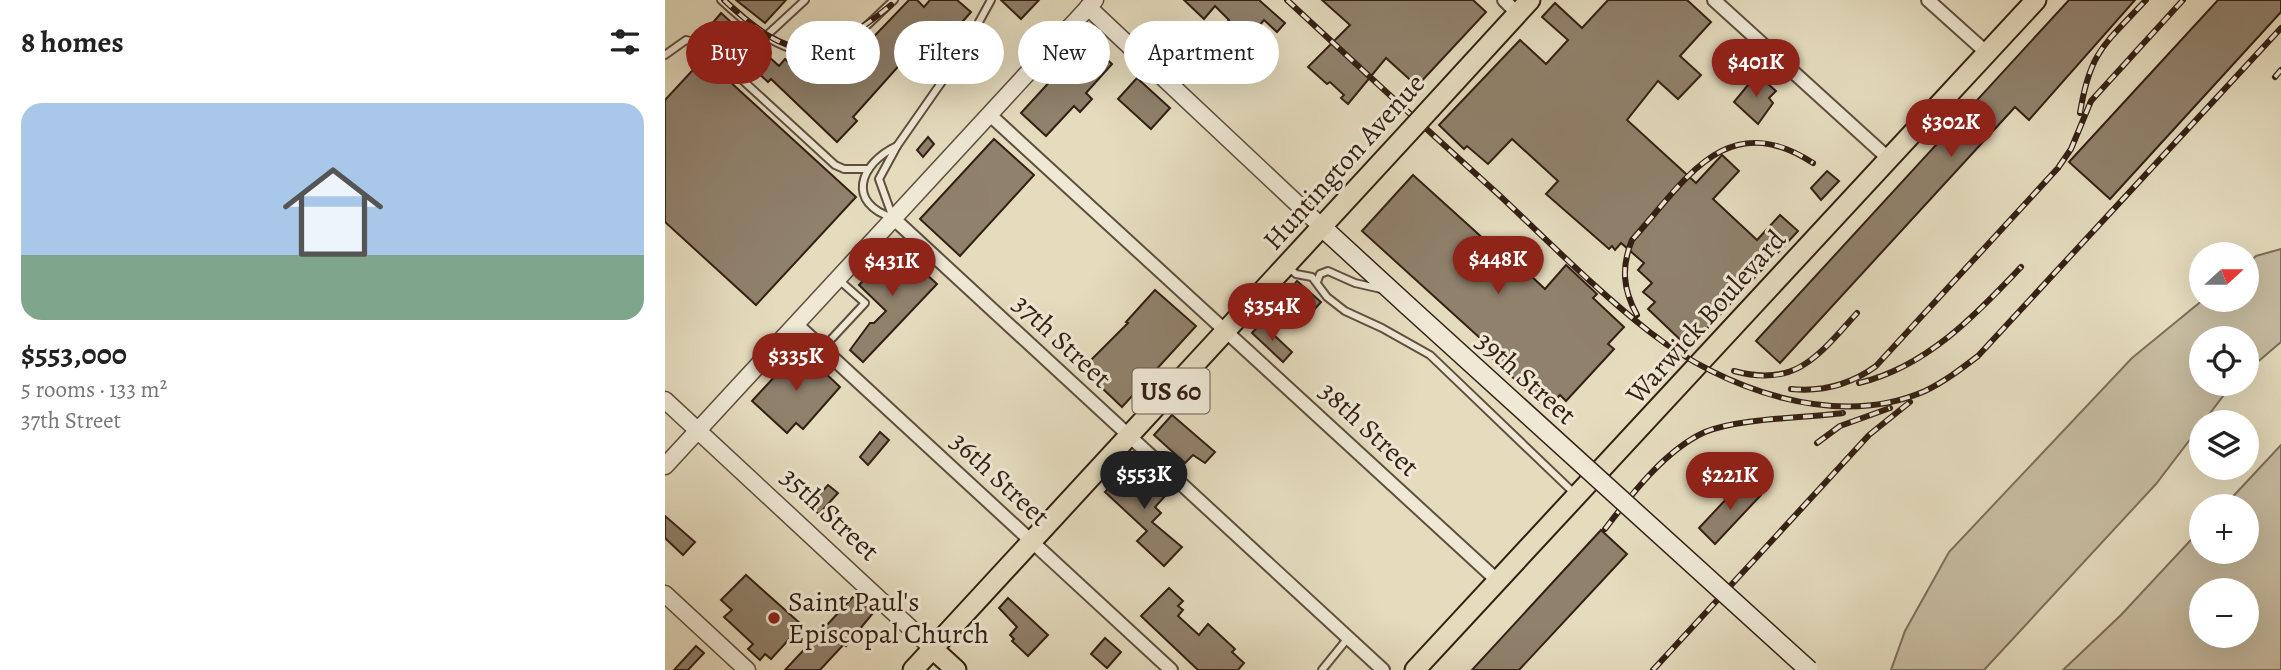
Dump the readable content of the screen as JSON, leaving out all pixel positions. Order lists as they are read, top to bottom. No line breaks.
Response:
{"streets":{"main road":["Huntington Avenue","Warwick Boulevard","39th Street","US 60","35th Street"],"street":["37th Street","38th Street","36th Street"]},"crossings":[["Huntington Avenue","37th Street"],["Huntington Avenue","39th Street"],["Huntington Avenue","38th Street"],["Huntington Avenue","36th Street"],["Huntington Avenue","35th Street"],["Warwick Boulevard","38th Street"]],"places":["Saint Paul's Episcopal Church"],"north":"right","page":{"heading":"8 homes","chip":["Buy","Rent","Filters","New","Apartment"],"price":["$401K","$302K","$448K","$431K","$354K","$335K","$553K","$221K"],"list":[{"name":"$553,000","note":"5 rooms · 133 m² · 37th Street"}],"map_buttons":["+","−"]}}
